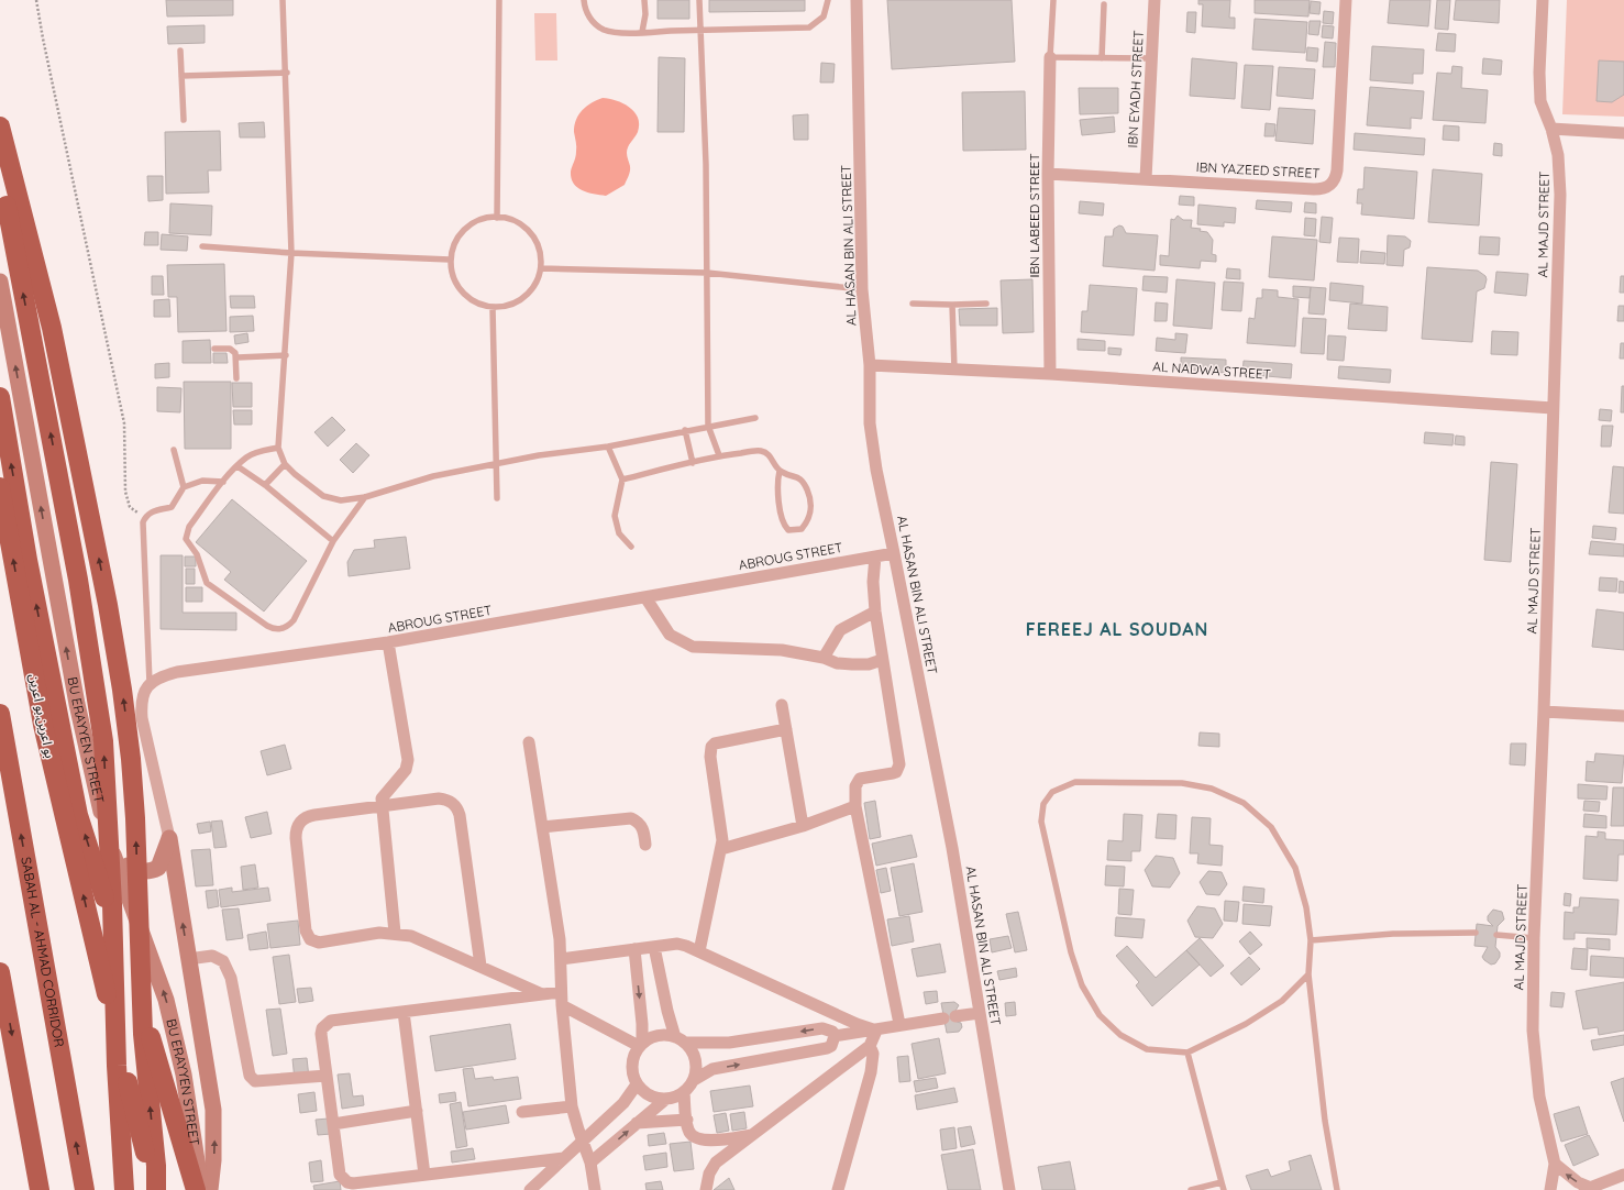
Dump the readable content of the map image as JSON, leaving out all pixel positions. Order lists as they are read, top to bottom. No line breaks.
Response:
{"streets":{"highway":["بو اعرين,بو اعرين","SABAH AL - AHMAD CORRIDOR"],"main road":["BU ERAYYEN STREET"],"street":["IBN EYADH STREET","IBN YAZEED STREET","IBN LABEED STREET","AL MAJD STREET","AL HASAN BIN ALI STREET","AL NADWA STREET","ABROUG STREET"]},"crossings":[["IBN EYADH STREET","IBN YAZEED STREET"],["IBN YAZEED STREET","IBN LABEED STREET"],["IBN LABEED STREET","AL NADWA STREET"],["AL MAJD STREET","AL NADWA STREET"],["AL HASAN BIN ALI STREET","AL NADWA STREET"],["AL HASAN BIN ALI STREET","ABROUG STREET"]],"districts":["FEREEJ AL SOUDAN"]}
